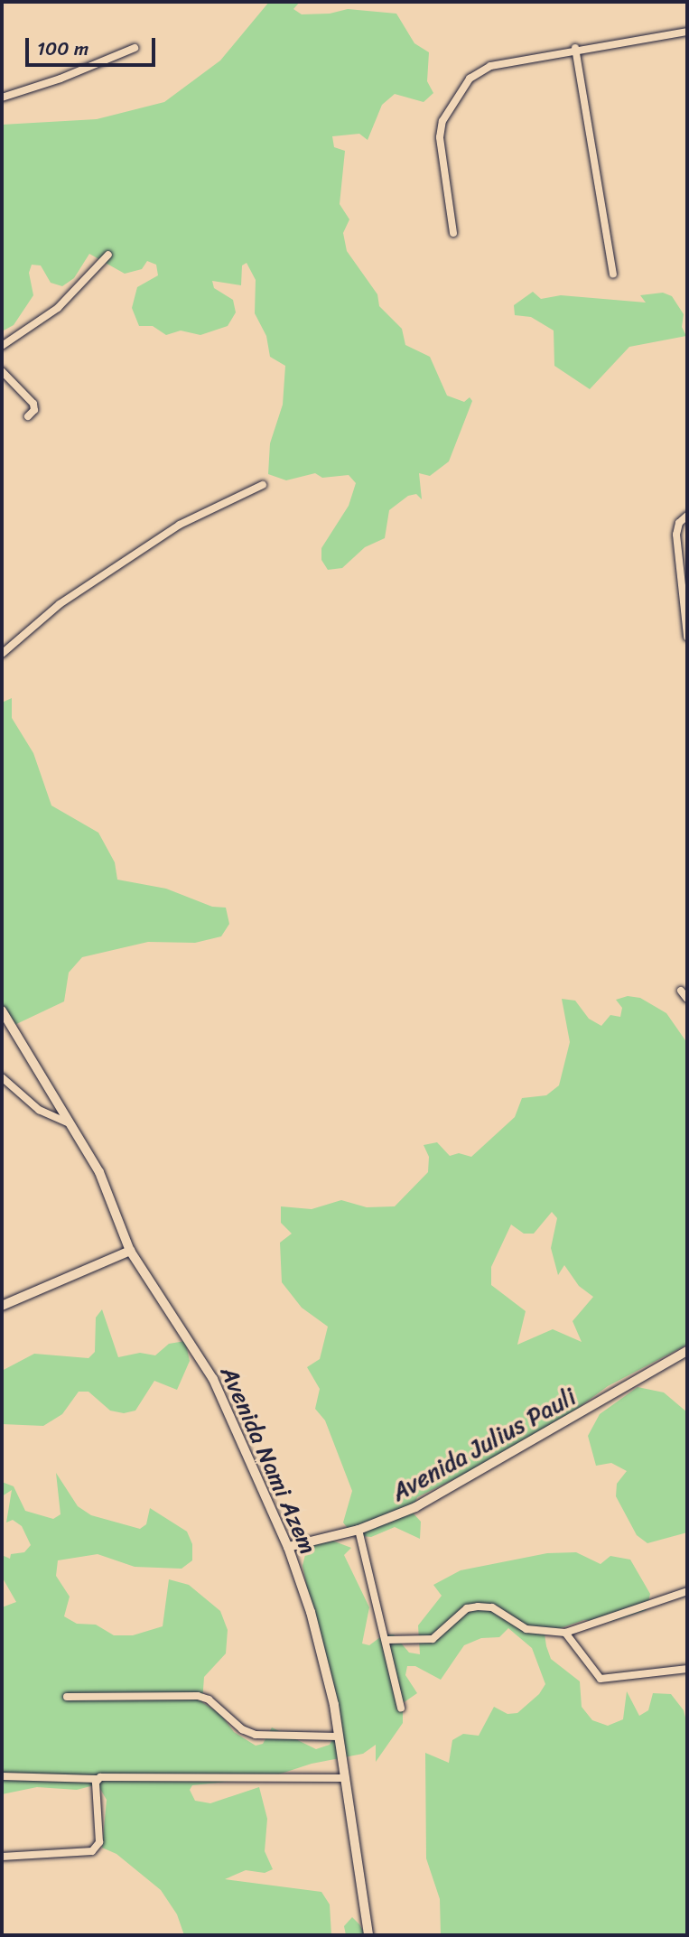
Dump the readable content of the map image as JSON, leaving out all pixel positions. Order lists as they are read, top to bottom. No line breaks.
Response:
{"streets":{"street":["Avenida Julius Pauli","Avenida Nami Azem"]},"crossings":[["Avenida Julius Pauli","Avenida Nami Azem"]],"scale_bar":"100 m"}
